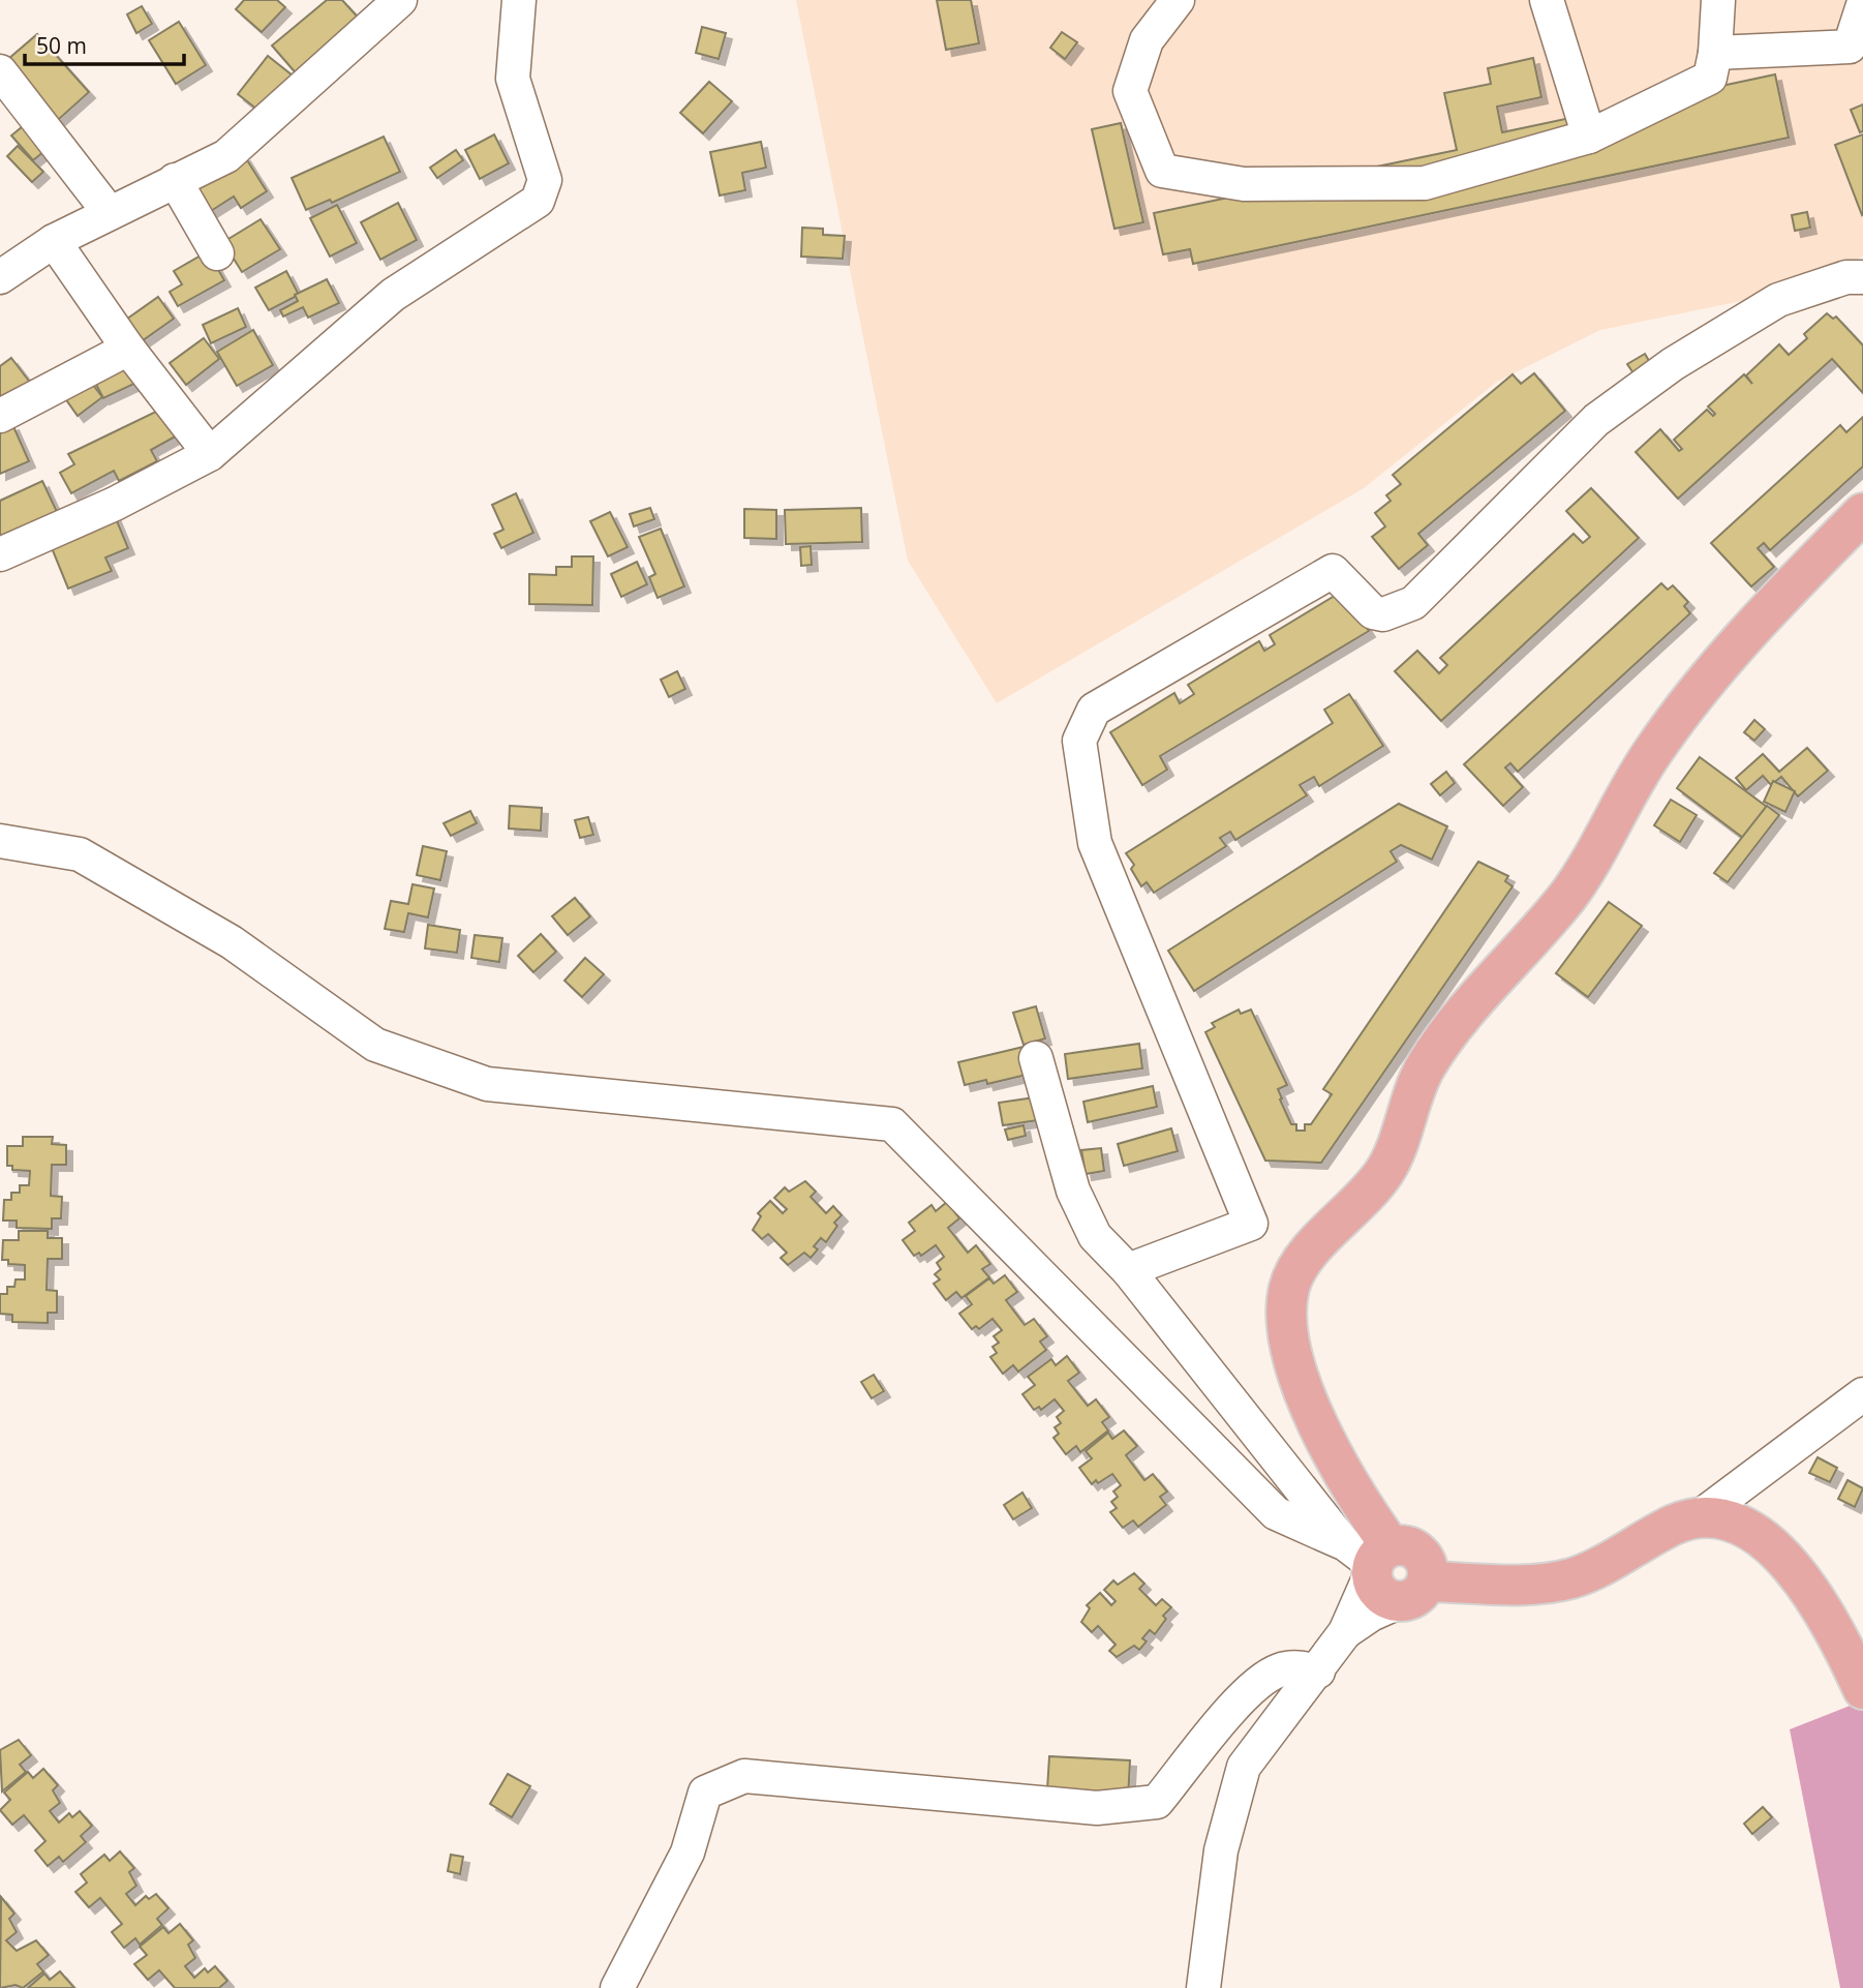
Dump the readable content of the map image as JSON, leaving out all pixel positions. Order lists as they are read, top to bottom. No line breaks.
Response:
{"scale_bar":"50 m"}
